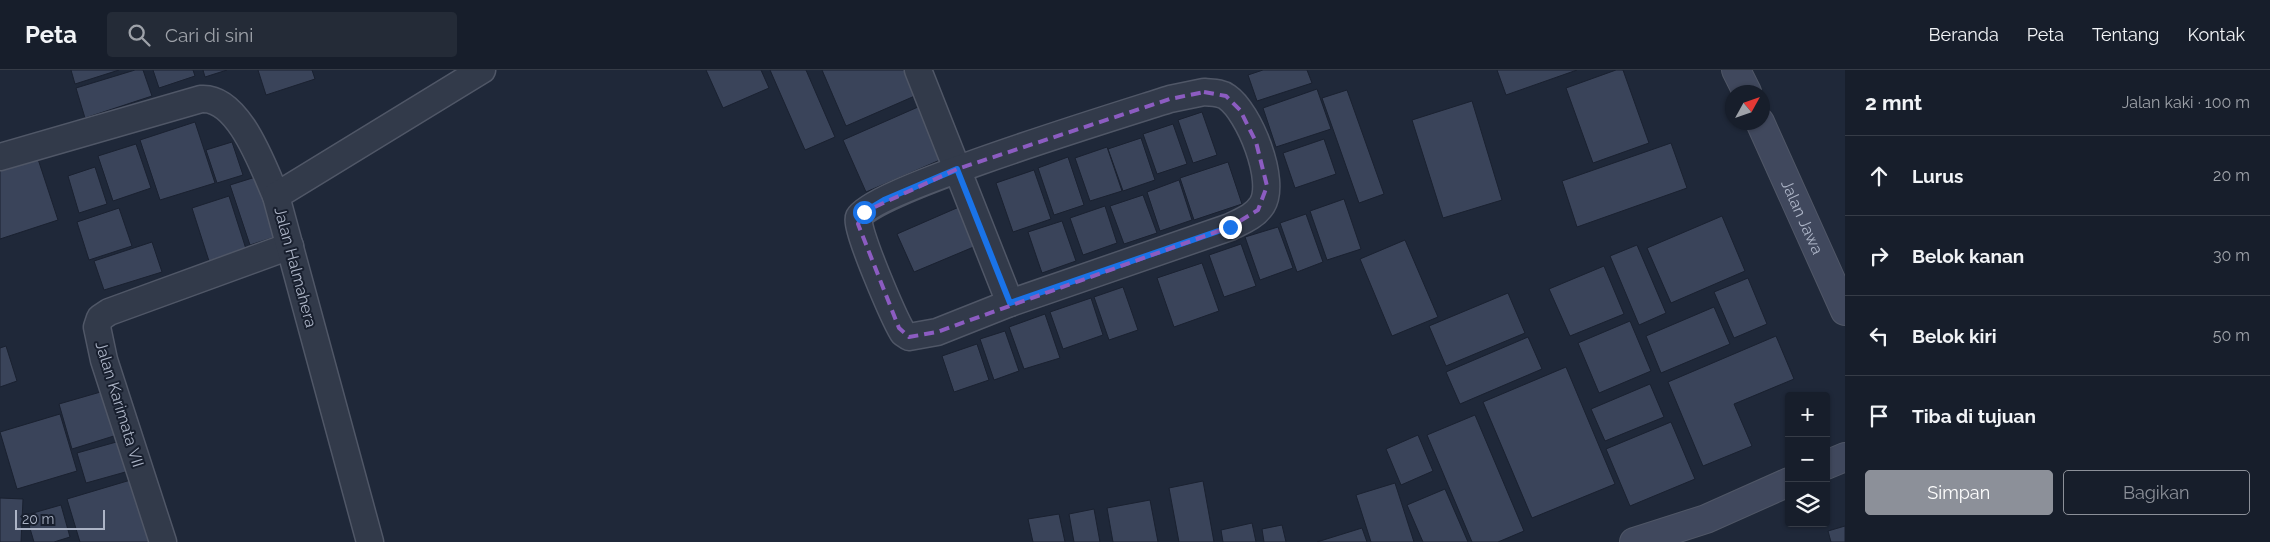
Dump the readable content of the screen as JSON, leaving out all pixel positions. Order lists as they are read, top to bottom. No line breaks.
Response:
{"streets":{"main road":["Jalan Jawa"],"street":["Jalan Halmahera","Jalan Karimata VII"]},"crossings":[["Jalan Halmahera","Jalan Karimata VII"]],"scale_bar":"20 m","north":"top right","page":{"header":"Peta","search":"Cari di sini","nav":["Beranda","Peta","Tentang","Kontak"],"heading":["2 mnt","Jalan kaki · 100 m"],"list":[["Lurus","20 m"],["Belok kanan","30 m"],["Belok kiri","50 m"],"Tiba di tujuan"],"map_buttons":["+","−"],"buttons":["Simpan","Bagikan"],"scale":"20 m"}}
